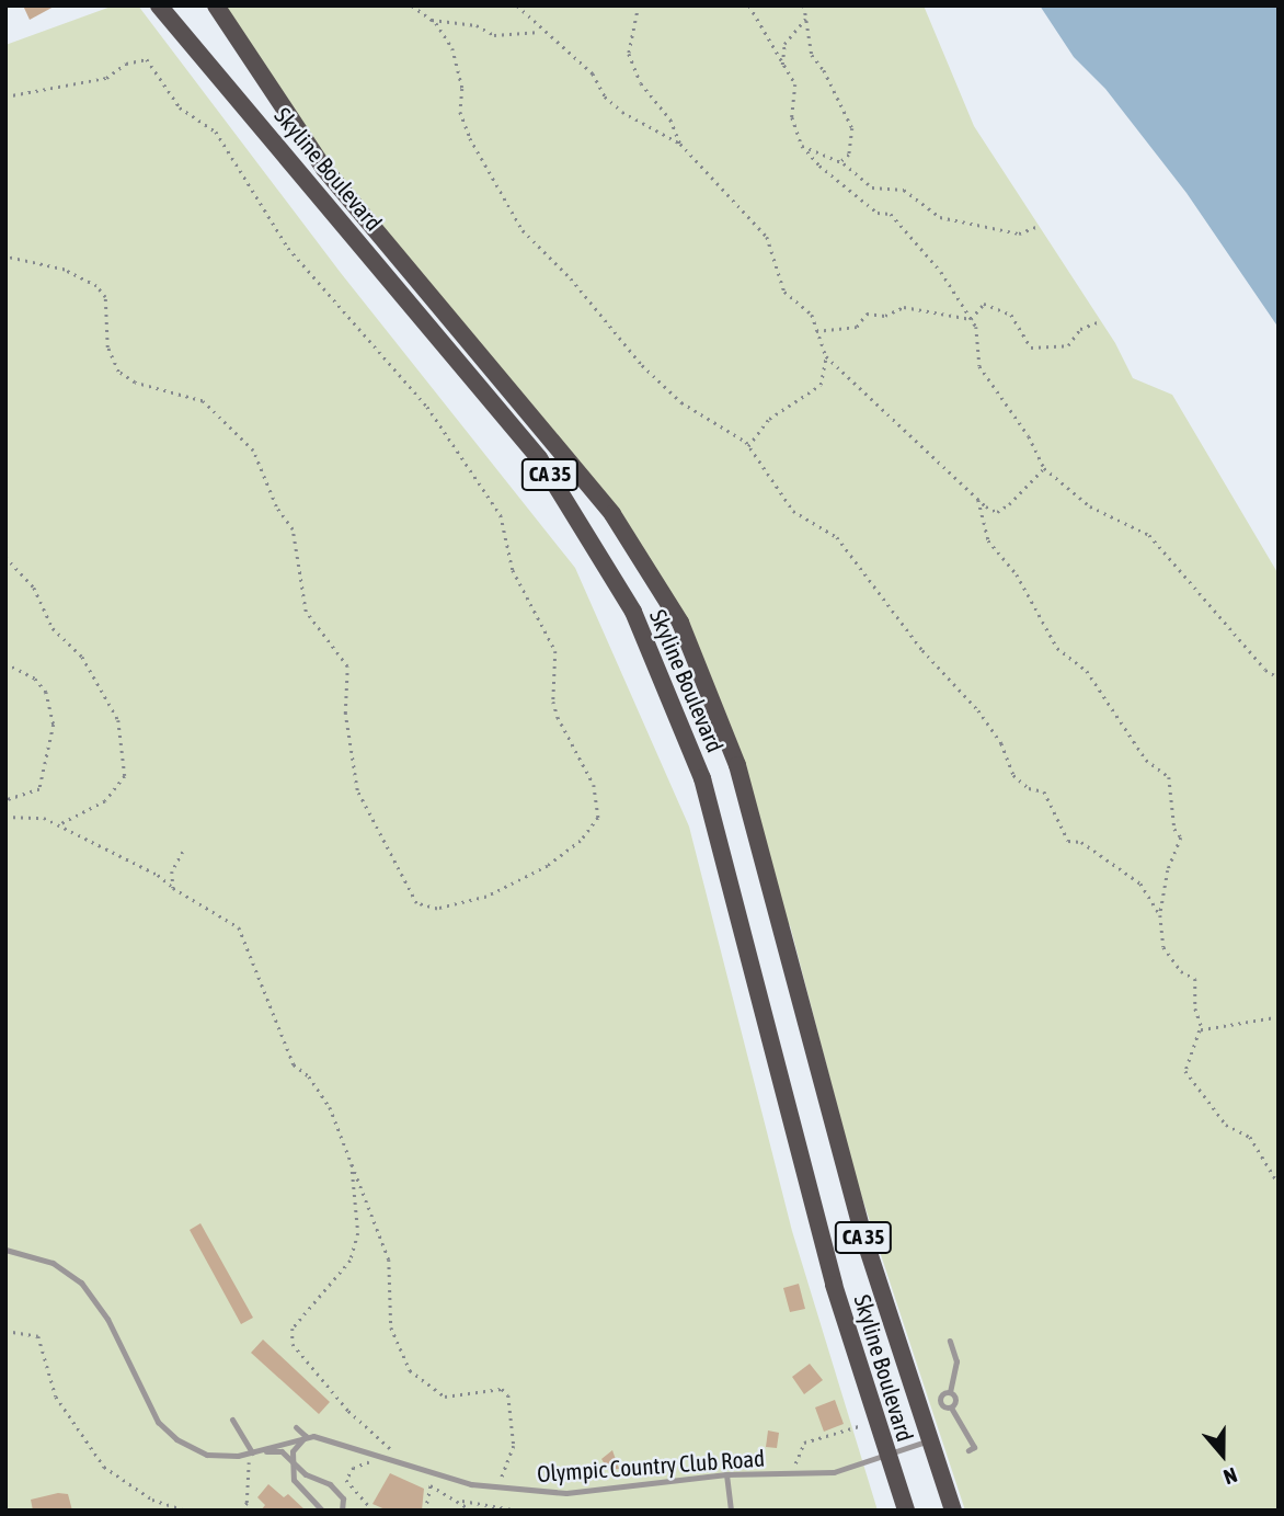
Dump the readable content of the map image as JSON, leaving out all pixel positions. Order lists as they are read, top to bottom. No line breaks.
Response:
{"streets":{"main road":["Skyline Boulevard","CA 35"],"lane":["Olympic Country Club Road"]},"crossings":[["Skyline Boulevard","Olympic Country Club Road"]],"north":"bottom"}
